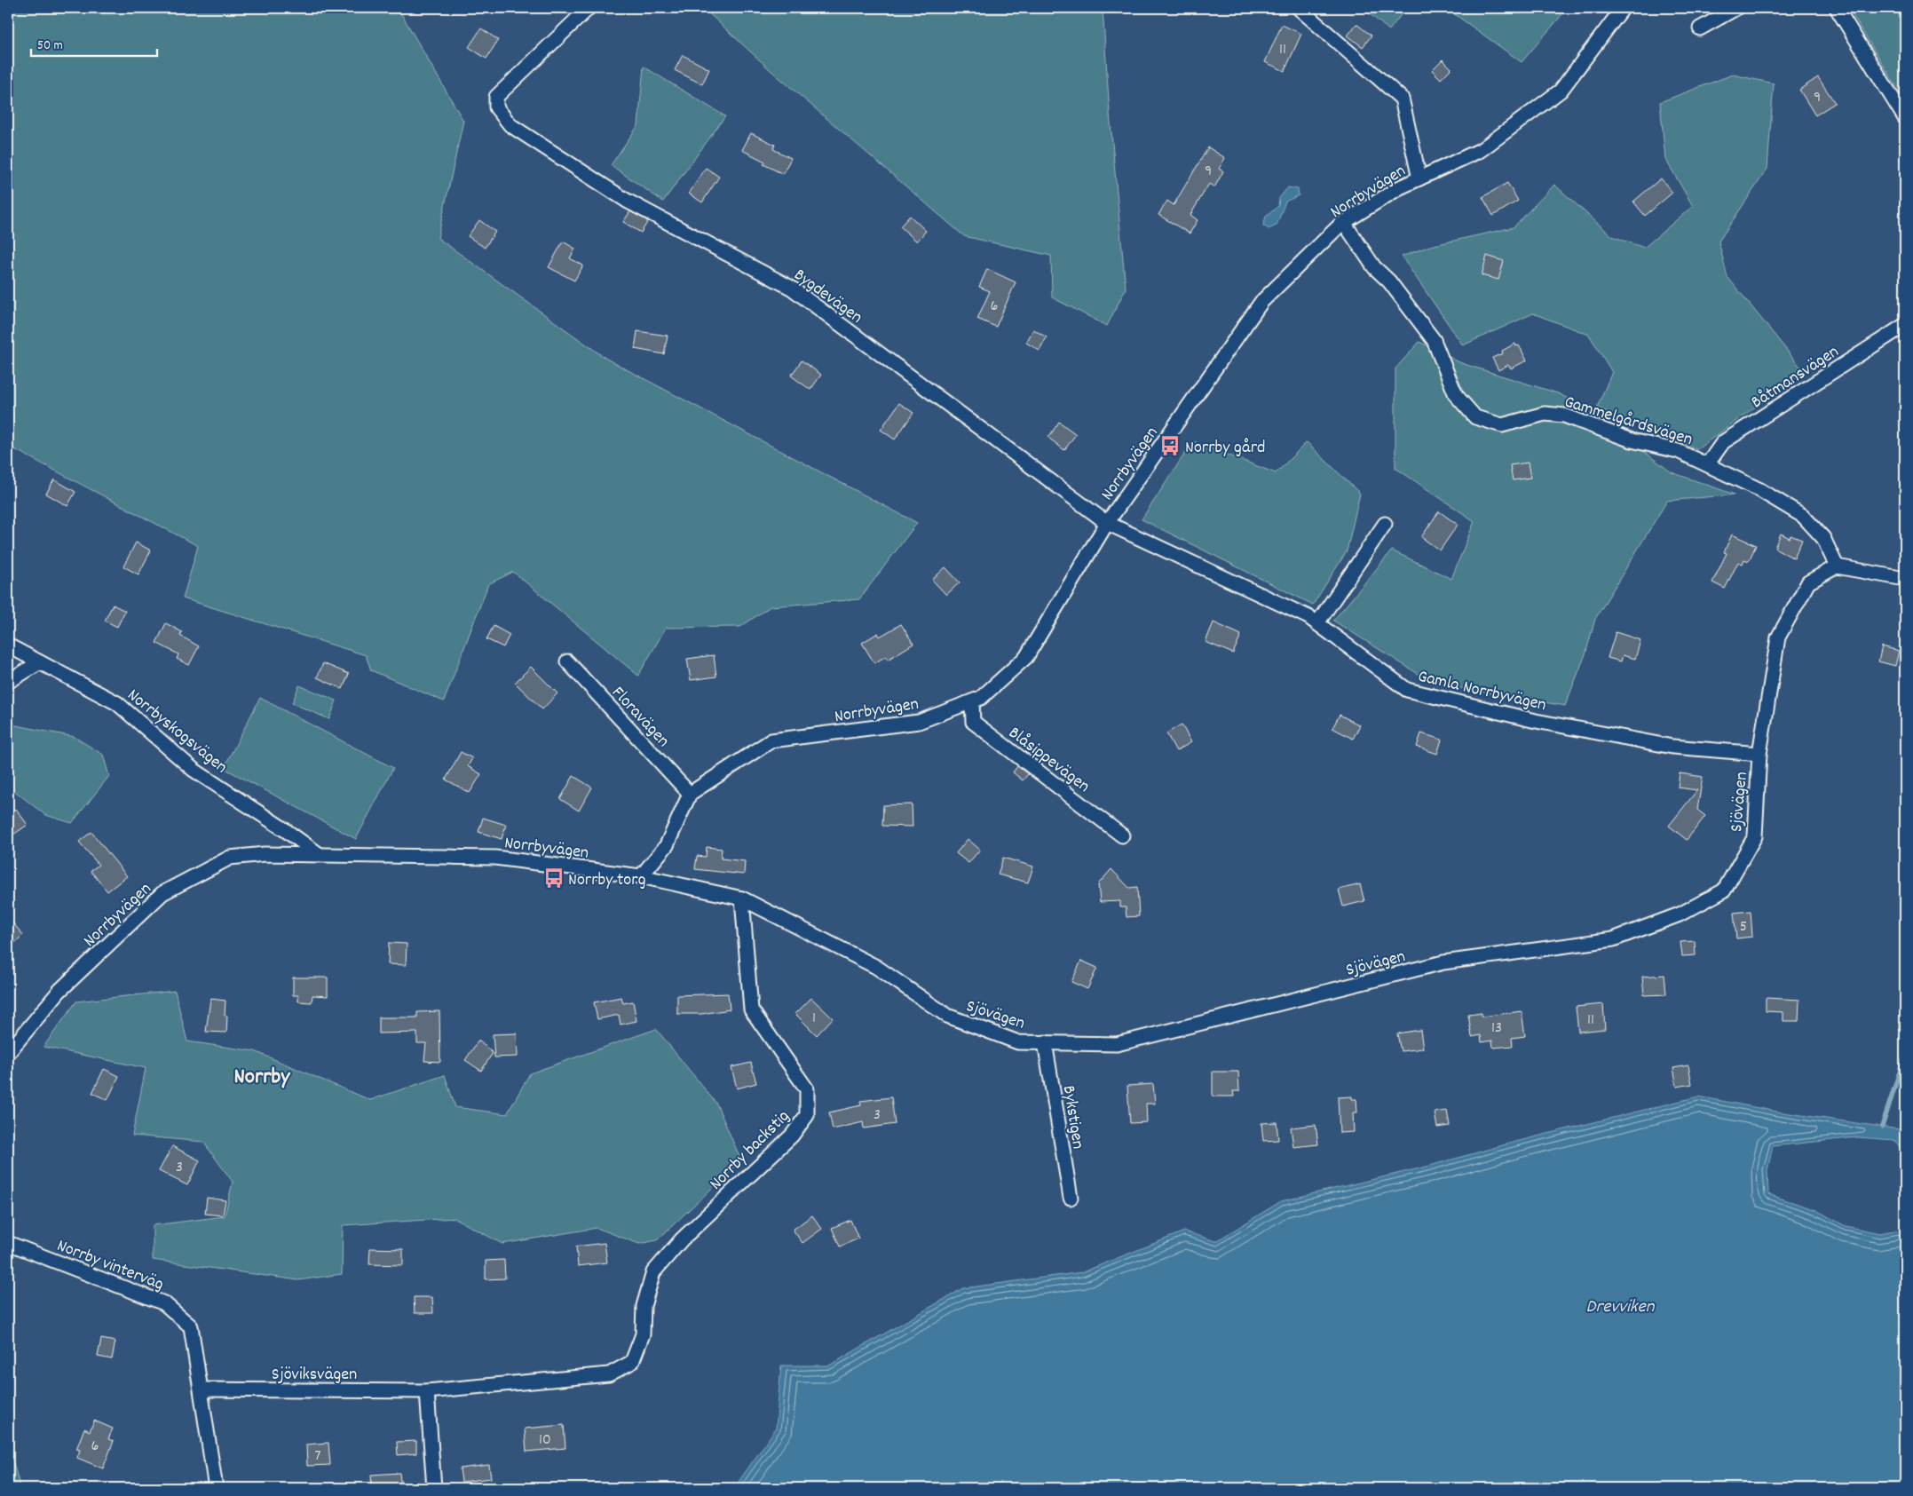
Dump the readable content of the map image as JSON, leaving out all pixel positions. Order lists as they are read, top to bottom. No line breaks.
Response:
{"streets":{"street":["Norrbyvägen","Bygdevägen","Båtmansvägen","Gammelgårdsvägen","Gamla Norrbyvägen","Floravägen","Norrbyskogsvägen","Blåsippevägen","Sjövägen","Bykstigen","Norrby backstig","Norrby vinterväg","Sjöviksvägen"]},"crossings":[["Norrbyvägen","Bygdevägen"],["Norrbyvägen","Gammelgårdsvägen"],["Norrbyvägen","Gamla Norrbyvägen"],["Norrbyvägen","Floravägen"],["Norrbyvägen","Norrbyskogsvägen"],["Norrbyvägen","Blåsippevägen"],["Norrbyvägen","Sjövägen"],["Bygdevägen","Gamla Norrbyvägen"],["Båtmansvägen","Gammelgårdsvägen"],["Gammelgårdsvägen","Sjövägen"],["Gamla Norrbyvägen","Sjövägen"],["Sjövägen","Bykstigen"],["Sjövägen","Norrby backstig"],["Norrby backstig","Sjöviksvägen"],["Norrby vinterväg","Sjöviksvägen"]],"districts":["Norrby"],"water":["Drevviken"],"places":{"bus stop":["Norrby gård","Norrby torg"]},"house_numbers":["11","9","9","6","5","1","11","13","3","3","10","6","7"],"scale_bar":"50 m"}
